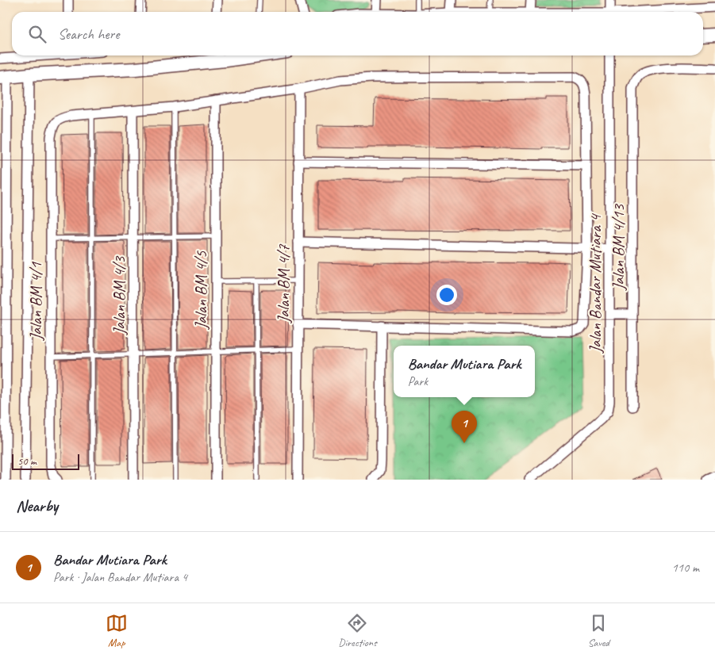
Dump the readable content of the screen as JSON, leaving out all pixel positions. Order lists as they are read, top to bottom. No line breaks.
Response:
{"streets":{"street":["Jalan BM 4/13","Jalan BM 4/7","Jalan Bandar Mutiara 4","Jalan BM 4/5","Jalan BM 4/3","Jalan BM 4/1"]},"scale_bar":"50 m","page":{"search":"Search here","popup":["Bandar Mutiara Park","Park"],"pins":"1","scale":"50 m","heading":"Nearby","list":[{"mark":"1","name":"Bandar Mutiara Park","note":"Park · Jalan Bandar Mutiara 4","value":"110 m"}],"nav":["Map","Directions","Saved"]}}
